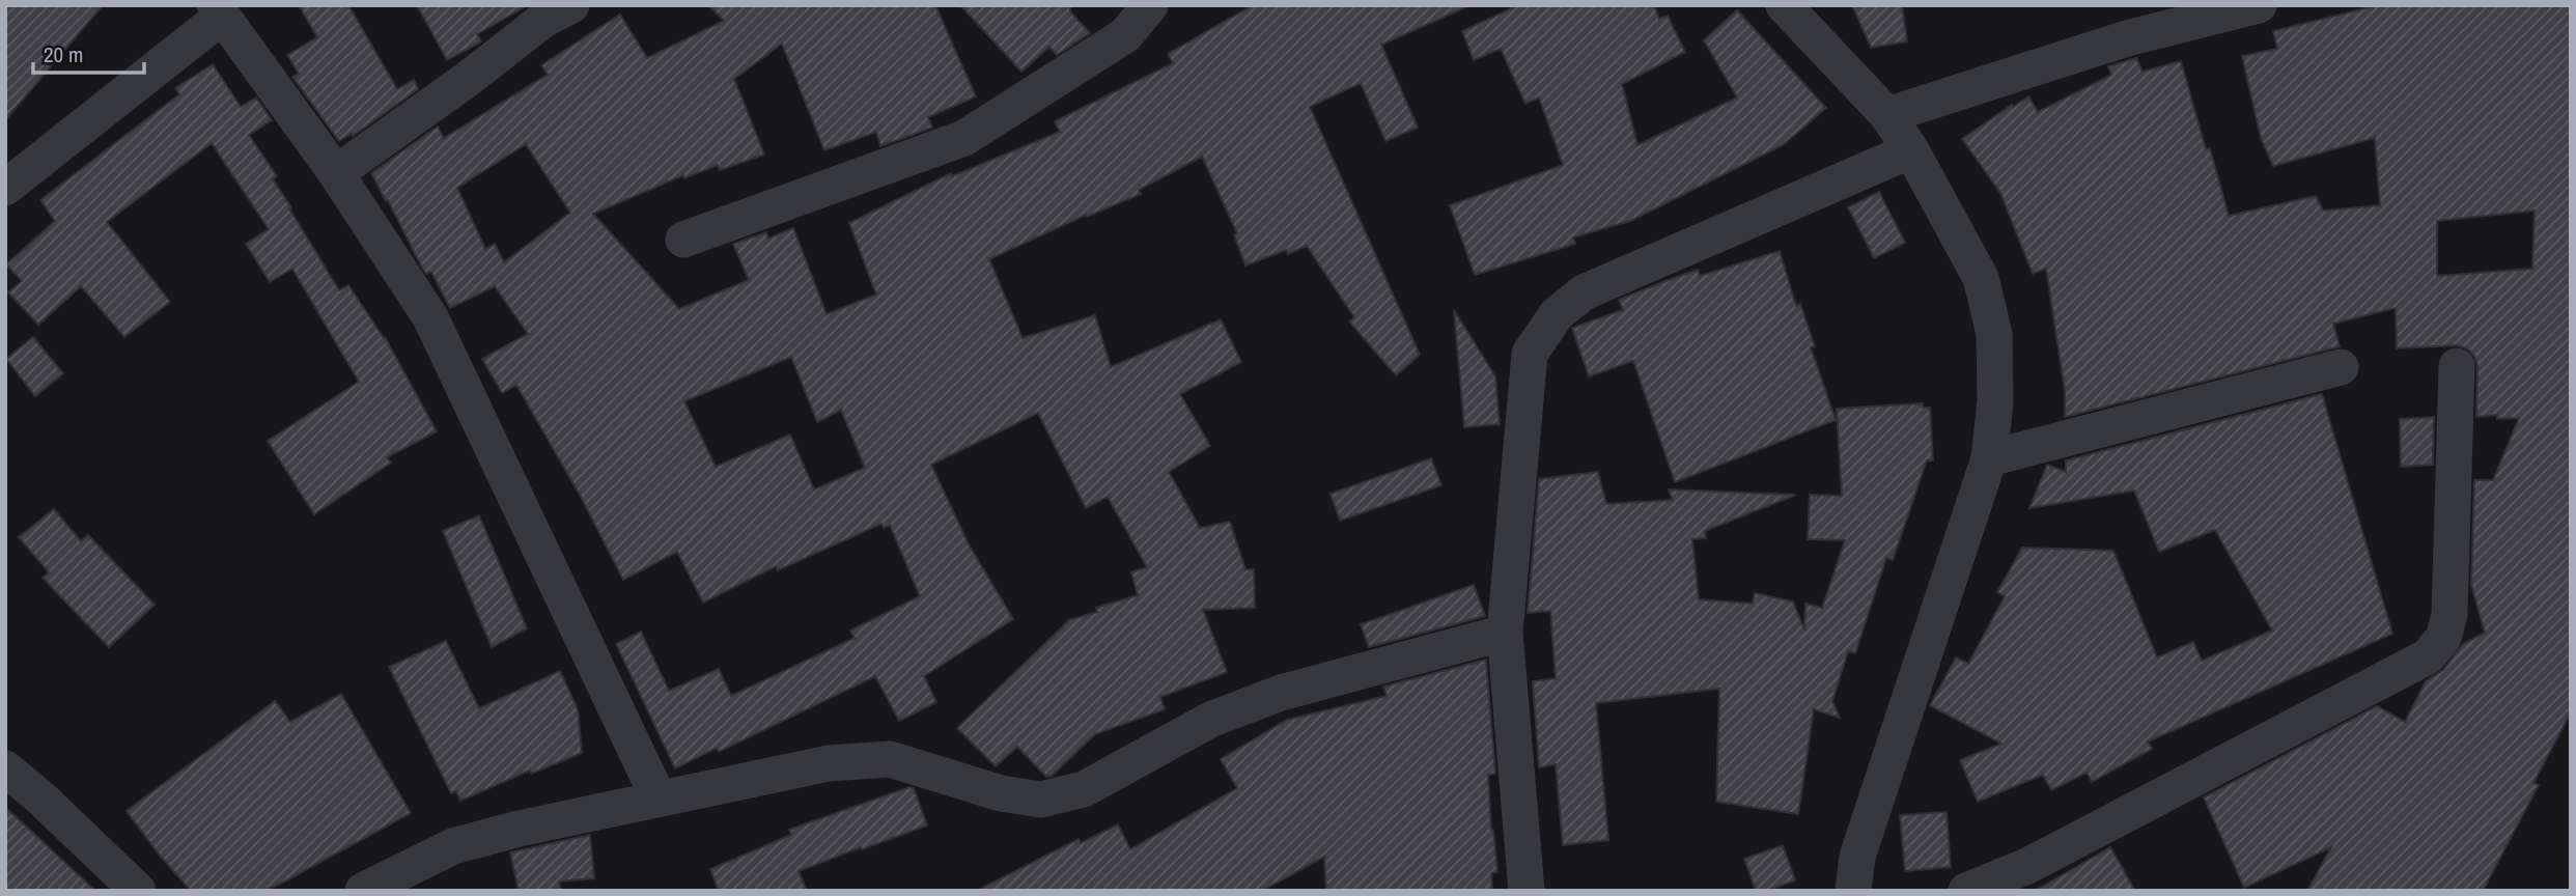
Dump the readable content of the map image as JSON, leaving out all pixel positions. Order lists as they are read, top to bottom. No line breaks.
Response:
{"scale_bar":"20 m"}
